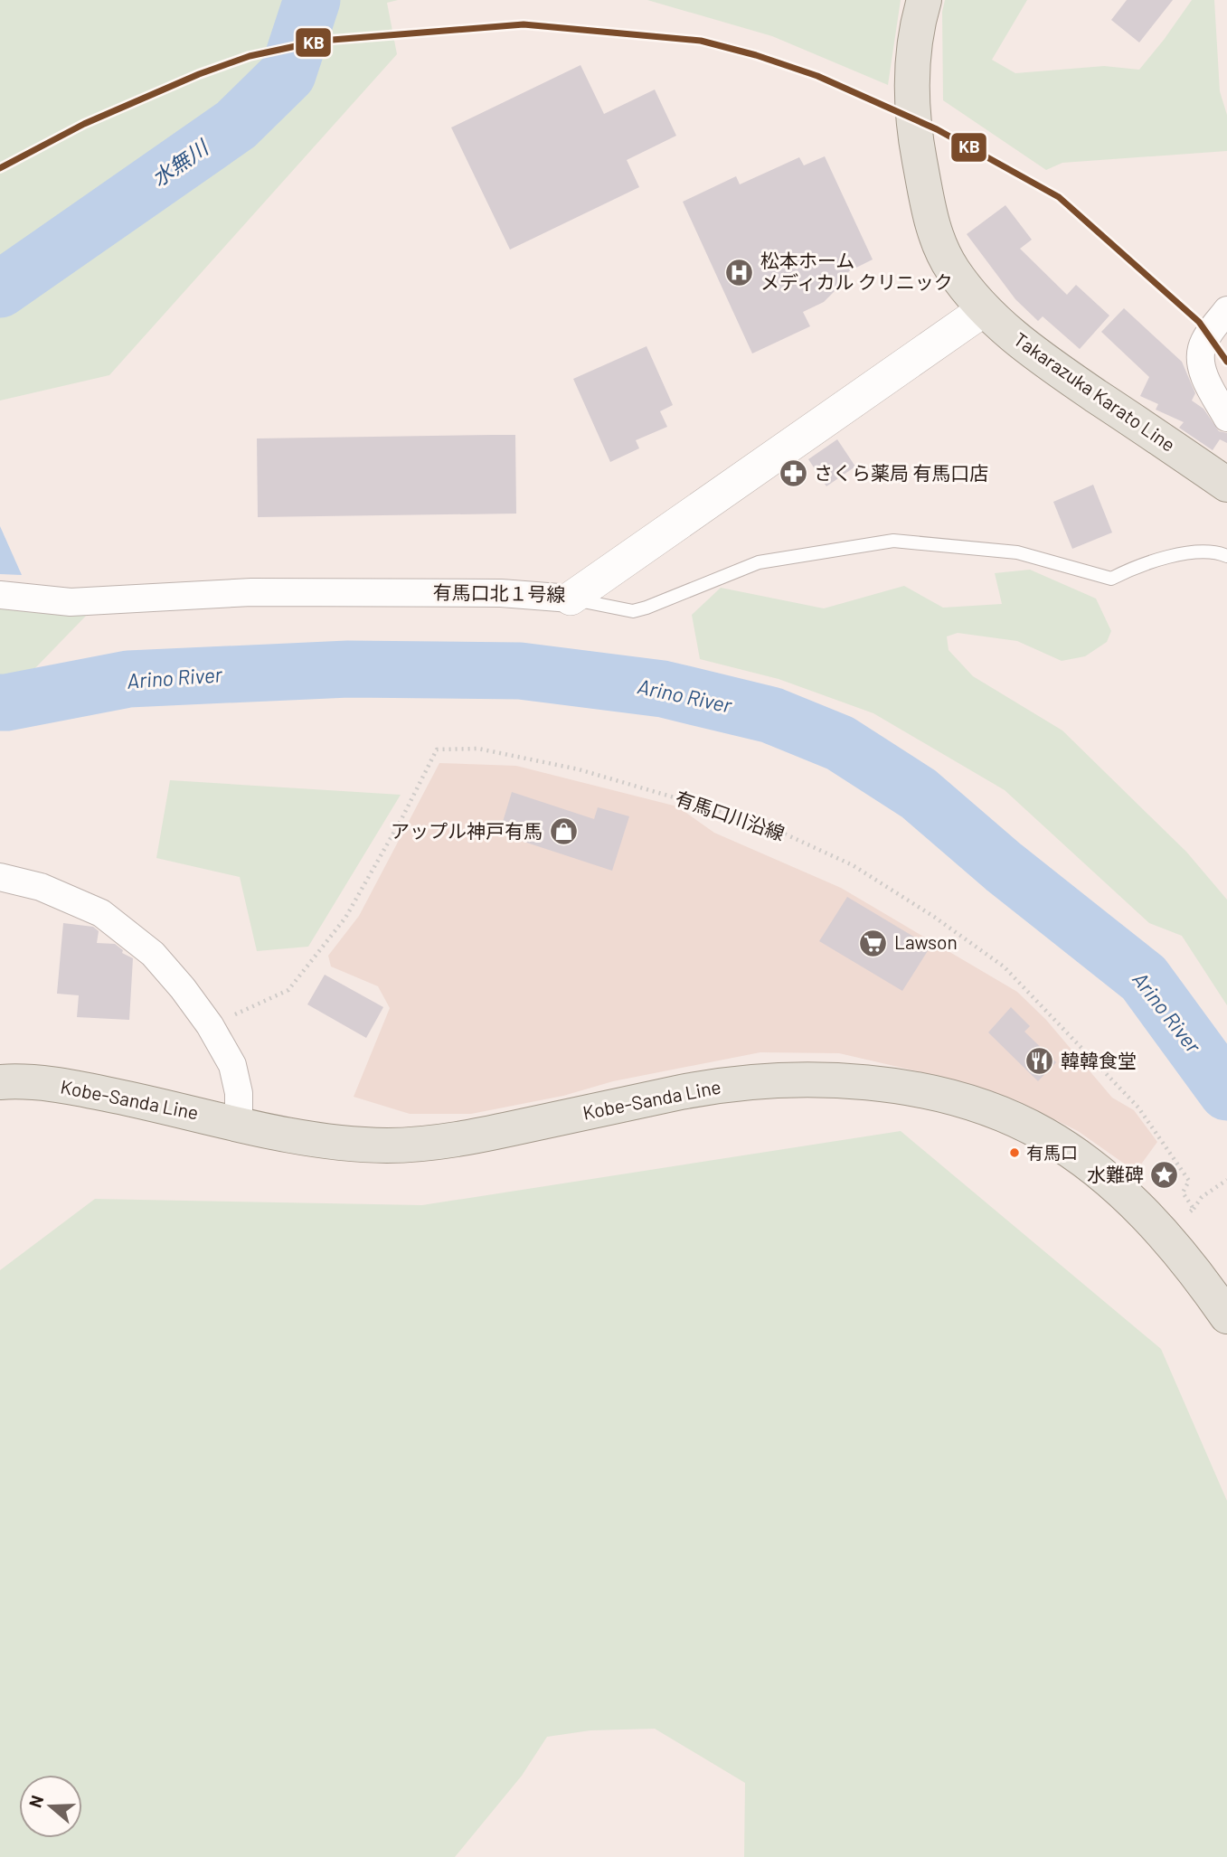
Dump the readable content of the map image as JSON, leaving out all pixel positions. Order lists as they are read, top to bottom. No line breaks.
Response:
{"streets":{"main road":["Takarazuka Karato Line","Kobe-Sanda Line"],"street":["有馬口北１号線"],"path":["有馬口川沿線"]},"crossings":[["Takarazuka Karato Line","有馬口北１号線"]],"water":["水無川","Arino River"],"places":{"hospital":["松本ホーム メディカル クリニック"],"pharmacy":["さくら薬局 有馬口店"],"shop":["アップル神戸有馬"],"supermarket":["Lawson"],"restaurant":["韓韓食堂"],"other":["有馬口"],"place":["水難碑"]},"lines":["transit line KB"],"north":"left"}
